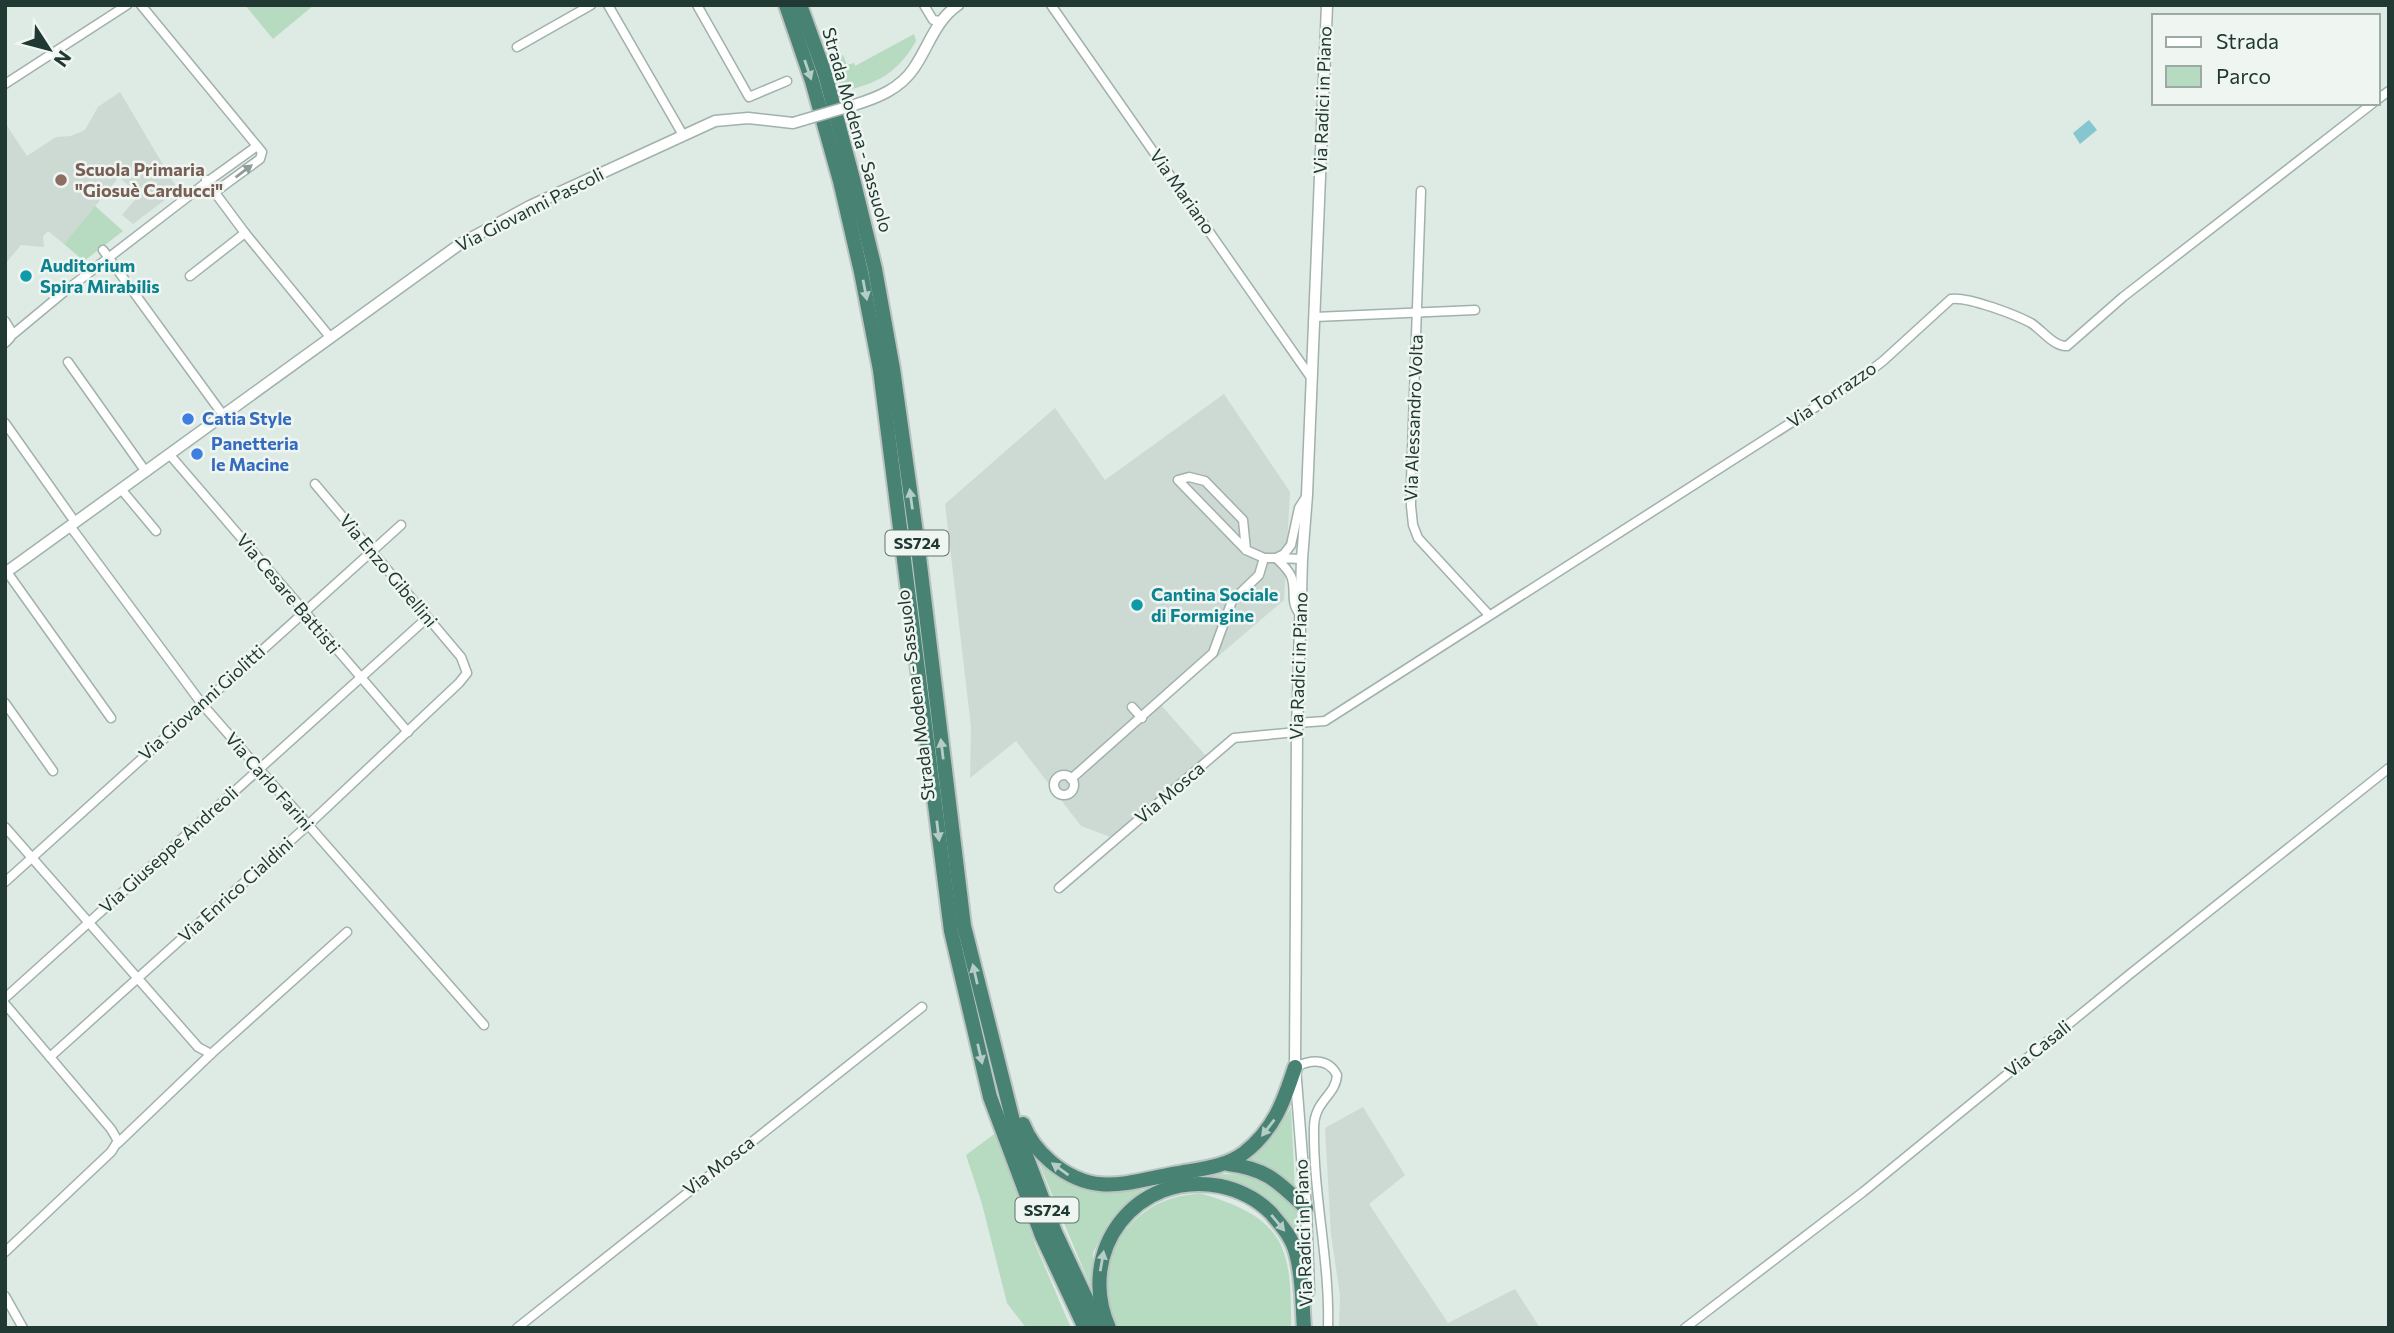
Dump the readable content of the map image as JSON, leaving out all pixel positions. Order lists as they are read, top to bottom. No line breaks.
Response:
{"streets":{"highway":["Strada Modena - Sassuolo","SS724"],"street":["Via Radici in Piano","Via Mariano","Via Giovanni Pascoli","Via Torrazzo","Via Alessandro Volta","Via Enzo Gibellini","Via Cesare Battisti","Via Giovanni Giolitti","Via Carlo Farini","Via Mosca","Via Giuseppe Andreoli","Via Enrico Cialdini","Via Casali"]},"crossings":[["Via Radici in Piano","Via Mariano"],["Via Radici in Piano","Via Torrazzo"],["Via Radici in Piano","Via Mosca"],["Via Giovanni Pascoli","Via Cesare Battisti"],["Via Giovanni Pascoli","Via Carlo Farini"],["Via Torrazzo","Via Alessandro Volta"],["Via Torrazzo","Via Mosca"],["Via Enzo Gibellini","Via Giovanni Giolitti"],["Via Enzo Gibellini","Via Giuseppe Andreoli"],["Via Enzo Gibellini","Via Enrico Cialdini"],["Via Cesare Battisti","Via Giovanni Giolitti"],["Via Cesare Battisti","Via Giuseppe Andreoli"],["Via Cesare Battisti","Via Enrico Cialdini"],["Via Giovanni Giolitti","Via Carlo Farini"],["Via Carlo Farini","Via Giuseppe Andreoli"],["Via Carlo Farini","Via Enrico Cialdini"]],"places":["Scuola Primaria \"Giosuè Carducci\"","Auditorium Spira Mirabilis","Catia Style","Panetteria le Macine","Cantina Sociale di Formigine"],"legend":["Strada","Parco"],"north":"bottom right"}
